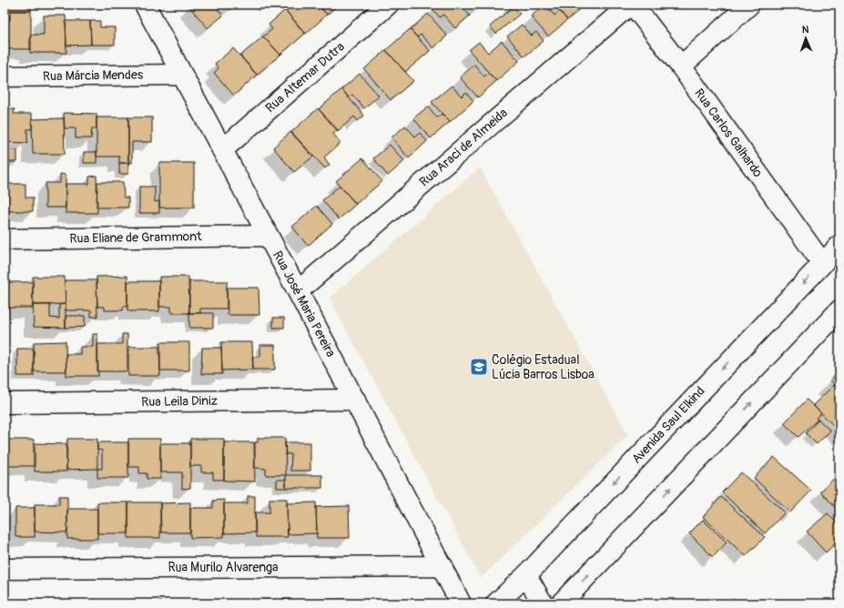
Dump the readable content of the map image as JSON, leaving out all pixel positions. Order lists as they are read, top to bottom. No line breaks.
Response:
{"streets":{"street":["Rua Márcia Mendes","Rua Altemar Dutra","Rua Carlos Galhardo","Rua Araci de Almeida","Rua Eliane de Grammont","Rua José Maria Pereira","Rua Leila Diniz","Avenida Saul Elkind","Rua Murilo Alvarenga"]},"crossings":[["Rua Márcia Mendes","Rua José Maria Pereira"],["Rua Altemar Dutra","Rua José Maria Pereira"],["Rua Carlos Galhardo","Rua Araci de Almeida"],["Rua Carlos Galhardo","Avenida Saul Elkind"],["Rua Araci de Almeida","Rua José Maria Pereira"],["Rua Eliane de Grammont","Rua José Maria Pereira"],["Rua José Maria Pereira","Rua Leila Diniz"],["Rua José Maria Pereira","Rua Murilo Alvarenga"]],"places":{"school or university":["Colégio Estadual Lúcia Barros Lisboa"]},"north":"top"}
